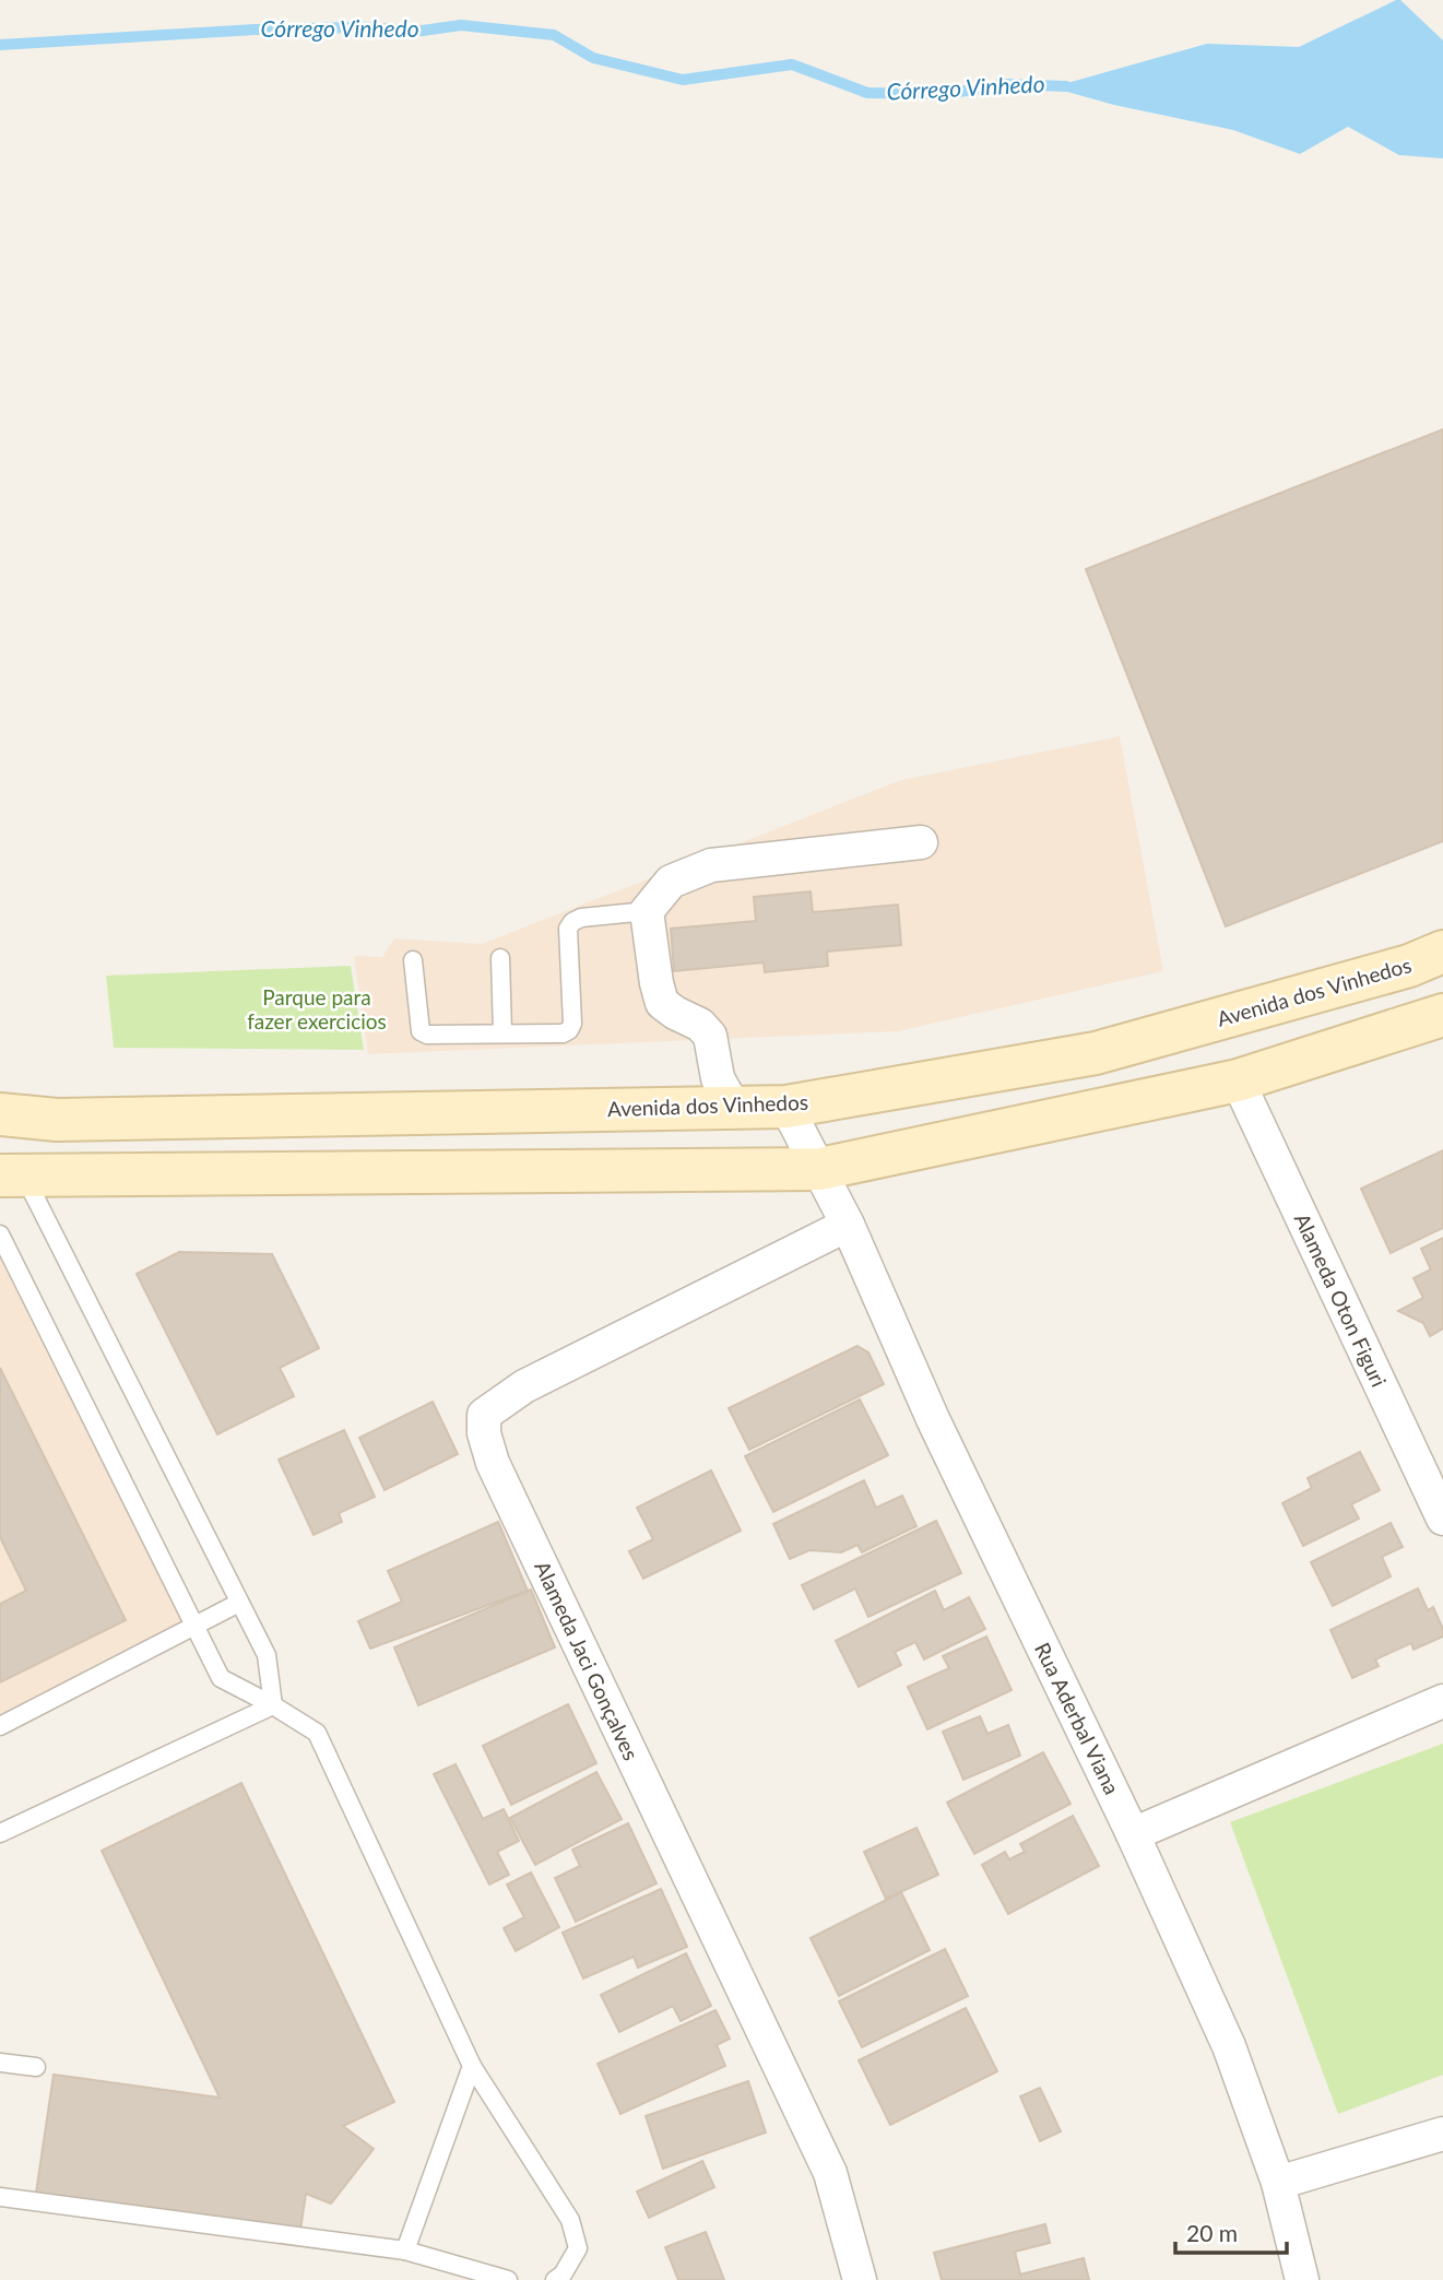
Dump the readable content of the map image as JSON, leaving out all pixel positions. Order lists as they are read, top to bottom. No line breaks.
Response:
{"streets":{"main road":["Avenida dos Vinhedos"],"street":["Alameda Oton Figuri","Alameda Jaci Gonçalves","Rua Aderbal Viana"]},"crossings":[["Avenida dos Vinhedos","Rua Aderbal Viana"],["Alameda Jaci Gonçalves","Rua Aderbal Viana"]],"water":["Córrego Vinhedo"],"parks":["Parque para fazer exercicios"],"scale_bar":"20 m"}
